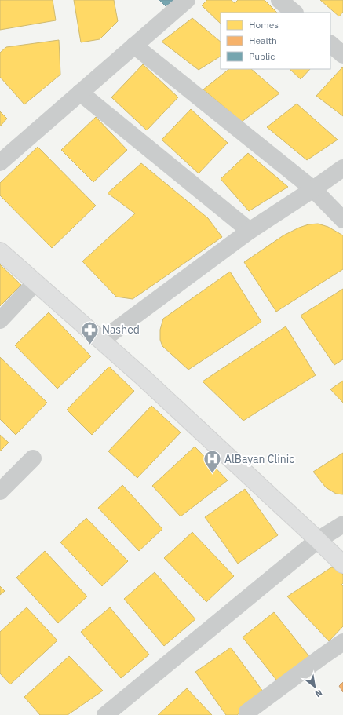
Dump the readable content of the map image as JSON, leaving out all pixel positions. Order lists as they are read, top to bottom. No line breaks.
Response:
{"places":{"pharmacy":["Nashed"],"hospital":["AlBayan Clinic"]},"legend":["Homes","Health","Public"],"north":"bottom right"}
